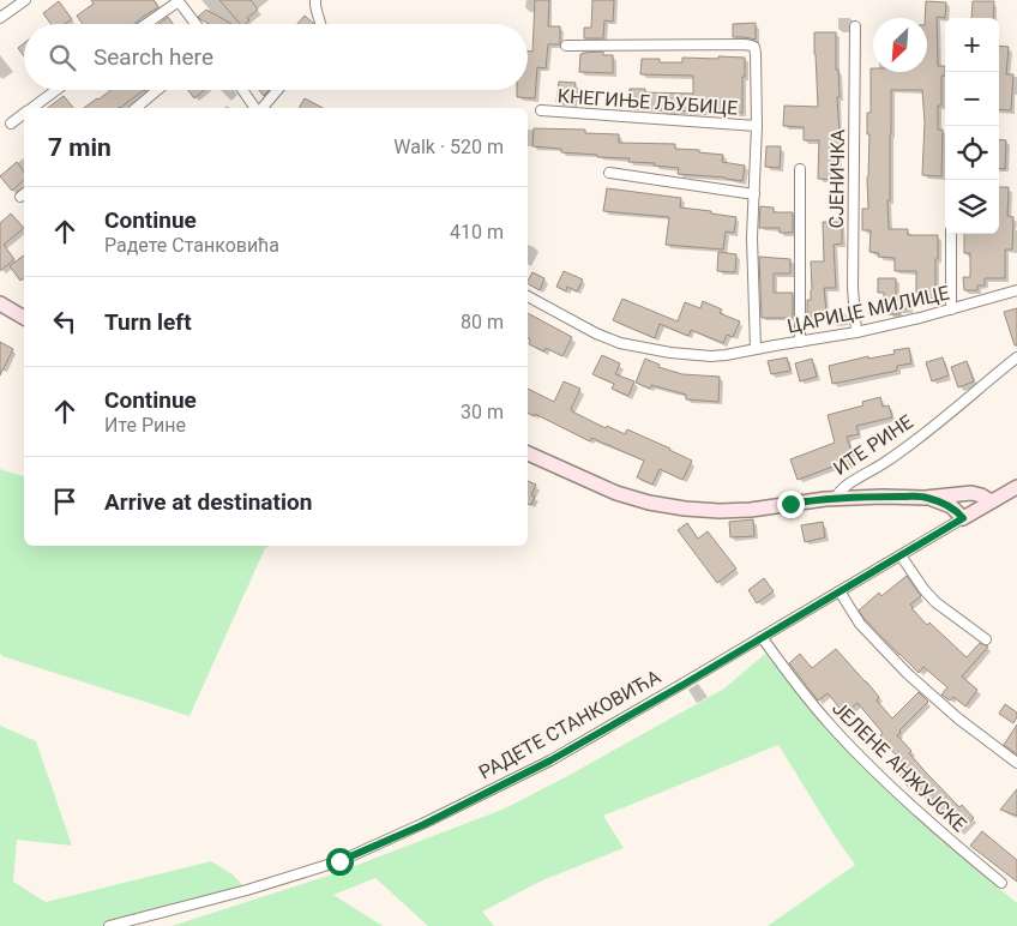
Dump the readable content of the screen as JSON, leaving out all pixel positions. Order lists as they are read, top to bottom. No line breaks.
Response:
{"streets":{"street":["КНЕГИЊЕ ЉУБИЦЕ","СЈЕНИЧКА","ЦАРИЦЕ МИЛИЦЕ","ИТЕ РИНЕ","РАДЕТЕ СТАНКОВИЋА","ЈЕЛЕНЕ АНЖУЈСКЕ"]},"crossings":[["КНЕГИЊЕ ЉУБИЦЕ","ЦАРИЦЕ МИЛИЦЕ"],["СЈЕНИЧКА","ЦАРИЦЕ МИЛИЦЕ"],["РАДЕТЕ СТАНКОВИЋА","ЈЕЛЕНЕ АНЖУЈСКЕ"]],"north":"bottom left","page":{"map_buttons":["+","−"],"search":"Search here","heading":["7 min","Walk · 520 m"],"list":[["Continue","Радете Станковића","410 m"],["Turn left","80 m"],["Continue","Ите Рине","30 m"],"Arrive at destination"]}}
